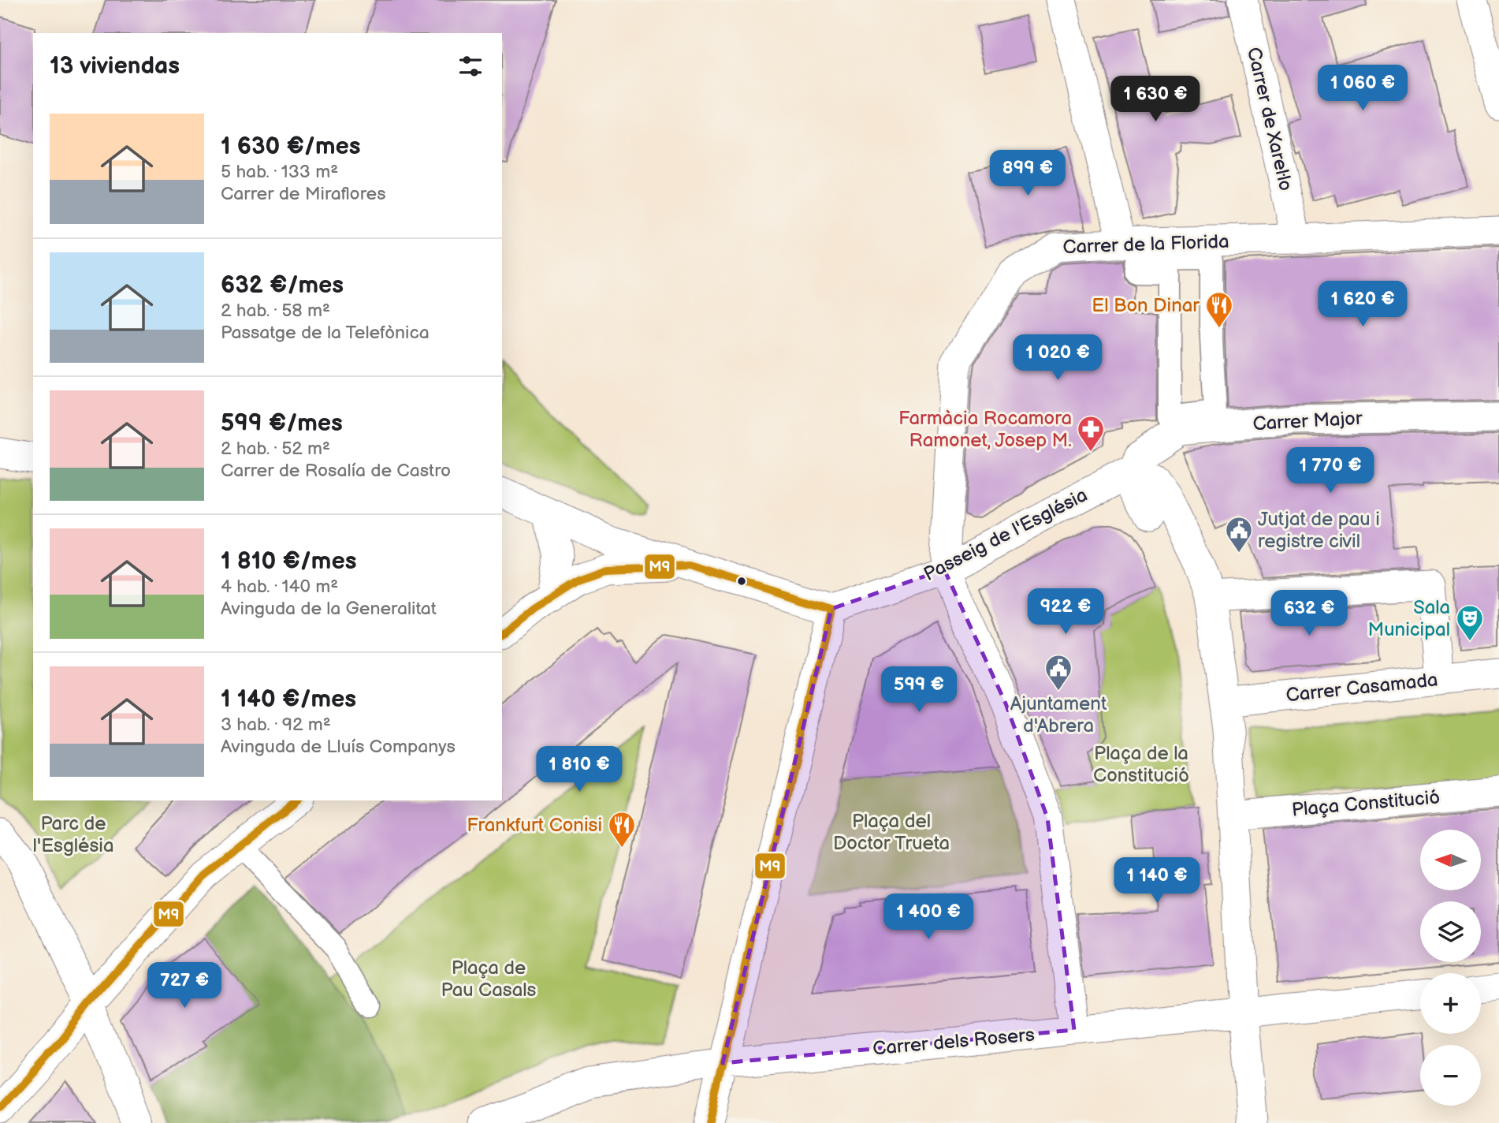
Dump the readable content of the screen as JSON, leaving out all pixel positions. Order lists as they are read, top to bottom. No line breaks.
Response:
{"streets":{"street":["Carrer de Xarel·lo","Carrer de la Florida","Carrer Major","Passeig de l'Església","Carrer Casamada","Plaça Constitució","Carrer dels Rosers"]},"crossings":[["Carrer de Xarel·lo","Carrer de la Florida"],["Carrer de la Florida","Passeig de l'Església"],["Carrer Major","Passeig de l'Església"]],"parks":["Plaça de la Constitució","Plaça del Doctor Trueta","Parc de l'Església","Plaça de Pau Casals"],"places":{"restaurant":["El Bon Dinar","Frankfurt Conisi"],"pharmacy":["Farmàcia Rocamora Ramonet, Josep M."],"public building":["Jutjat de pau i registre civil","Ajuntament d'Abrera"],"theatre":["Sala Municipal"]},"lines":["transit line M9"],"north":"left","page":{"heading":"13 viviendas","price":["1 060 €","1 630 €","899 €","1 620 €","1 020 €","1 770 €","922 €","632 €","599 €","1 810 €","1 140 €","1 400 €","727 €"],"list":[{"name":"1 630 €/mes","note":"5 hab. · 133 m² · Carrer de Miraflores"},{"name":"632 €/mes","note":"2 hab. · 58 m² · Passatge de la Telefònica"},{"name":"599 €/mes","note":"2 hab. · 52 m² · Carrer de Rosalía de Castro"},{"name":"1 810 €/mes","note":"4 hab. · 140 m² · Avinguda de la Generalitat"},{"name":"1 140 €/mes","note":"3 hab. · 92 m² · Avinguda de Lluís Companys"}],"map_buttons":["+","−"]}}
